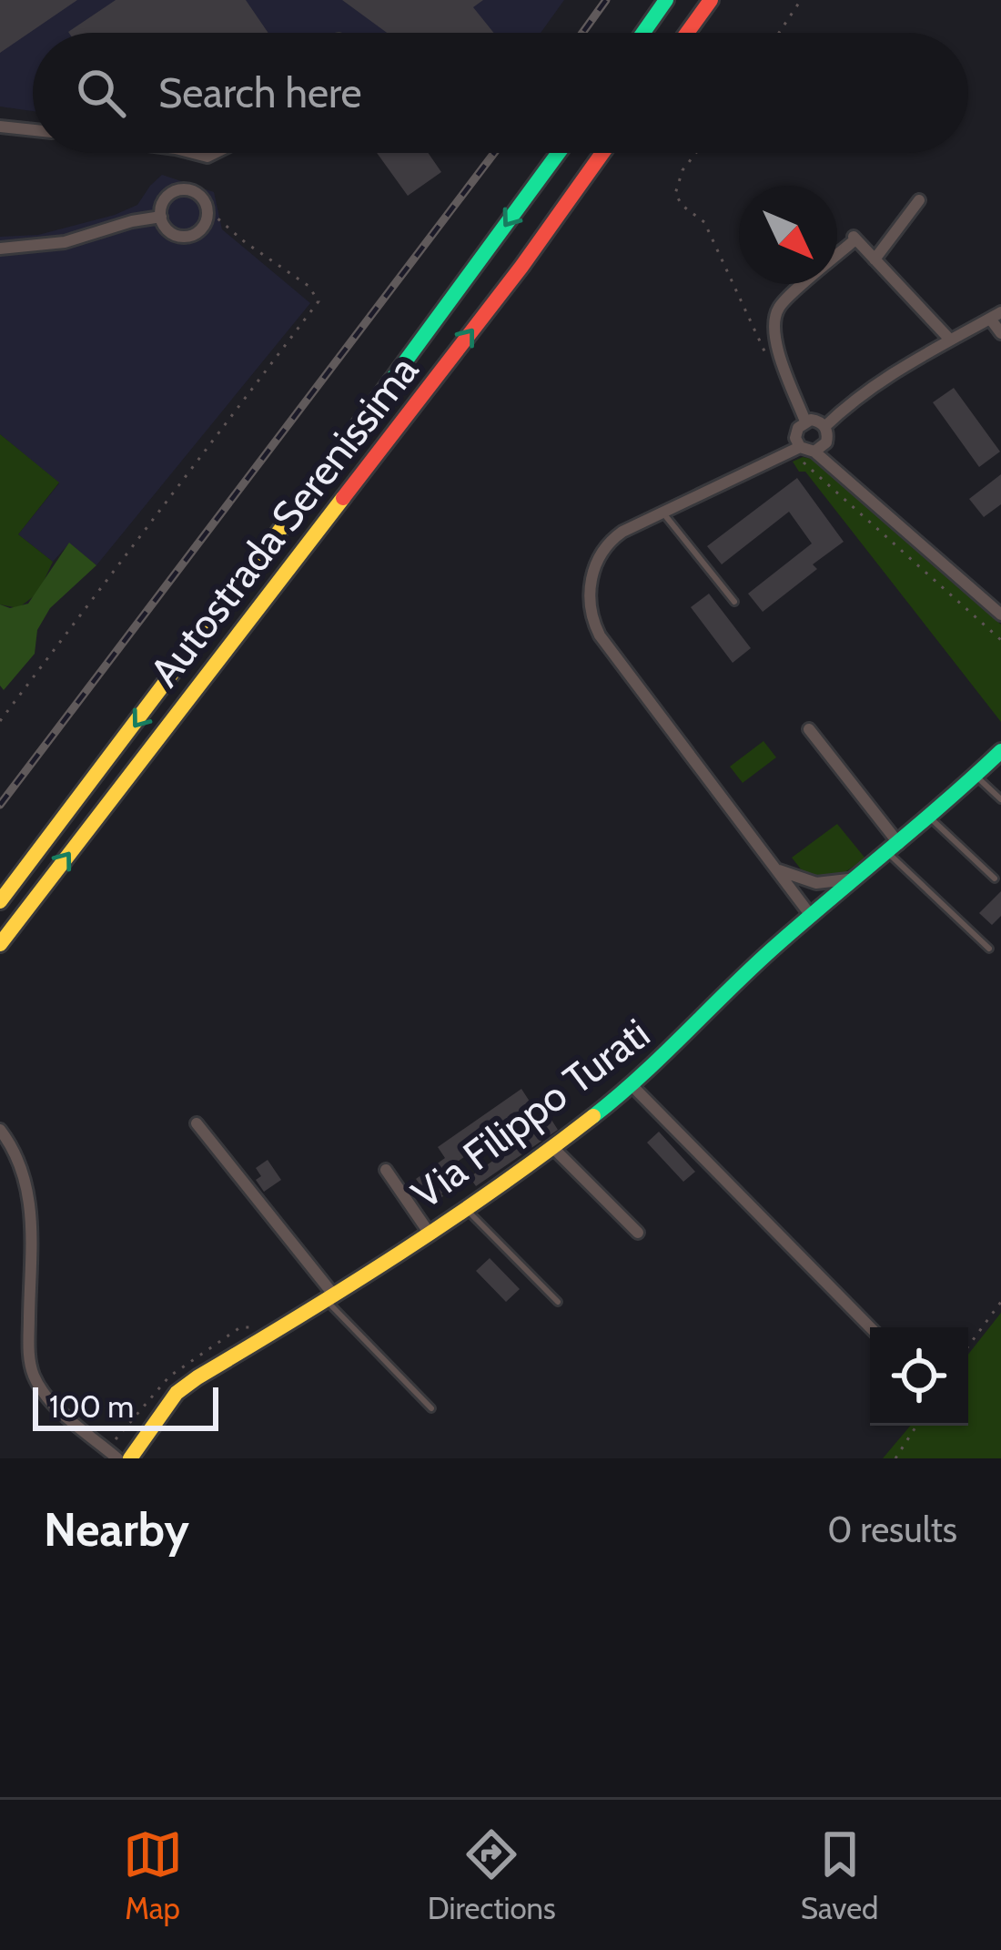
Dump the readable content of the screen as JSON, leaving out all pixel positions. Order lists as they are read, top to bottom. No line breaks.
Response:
{"streets":{"main road":["Autostrada Serenissima","Via Filippo Turati"]},"scale_bar":"100 m","north":"bottom right","page":{"search":"Search here","scale":"100 m","heading":["Nearby","0 results"],"nav":["Map","Directions","Saved"]}}
